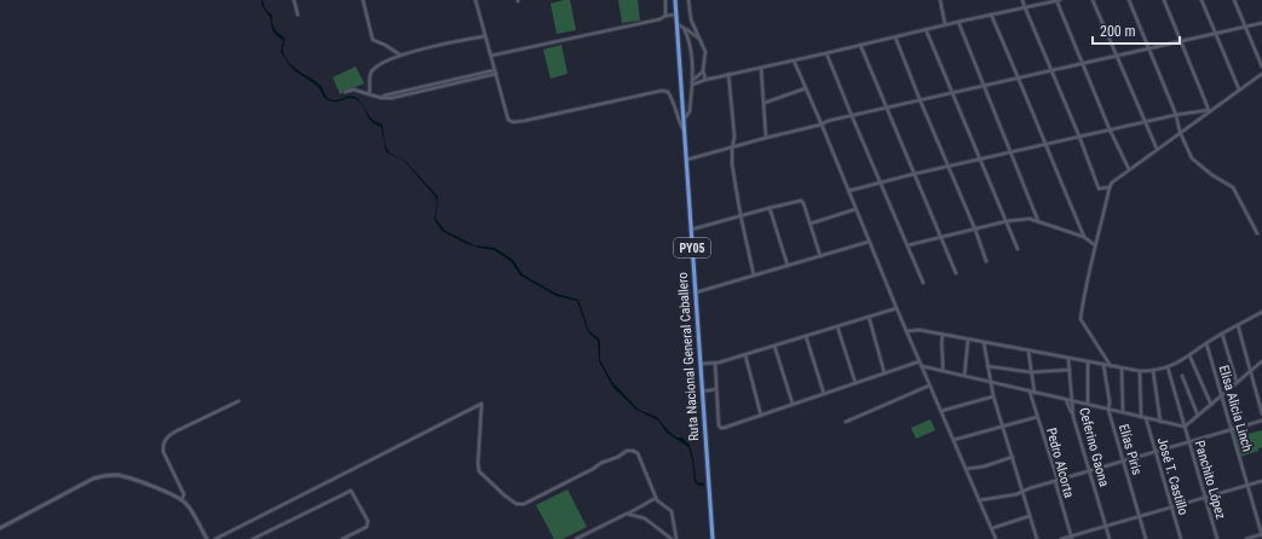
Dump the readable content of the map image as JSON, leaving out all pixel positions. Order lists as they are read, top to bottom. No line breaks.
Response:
{"streets":{"highway":["PY05","Ruta Nacional General Caballero"],"street":["Elisa Alicia Linch","Ceferino Gaona","Elías Piris","Pedro Alcorta","José T. Castillo","Panchito López"]},"scale_bar":"200 m"}
